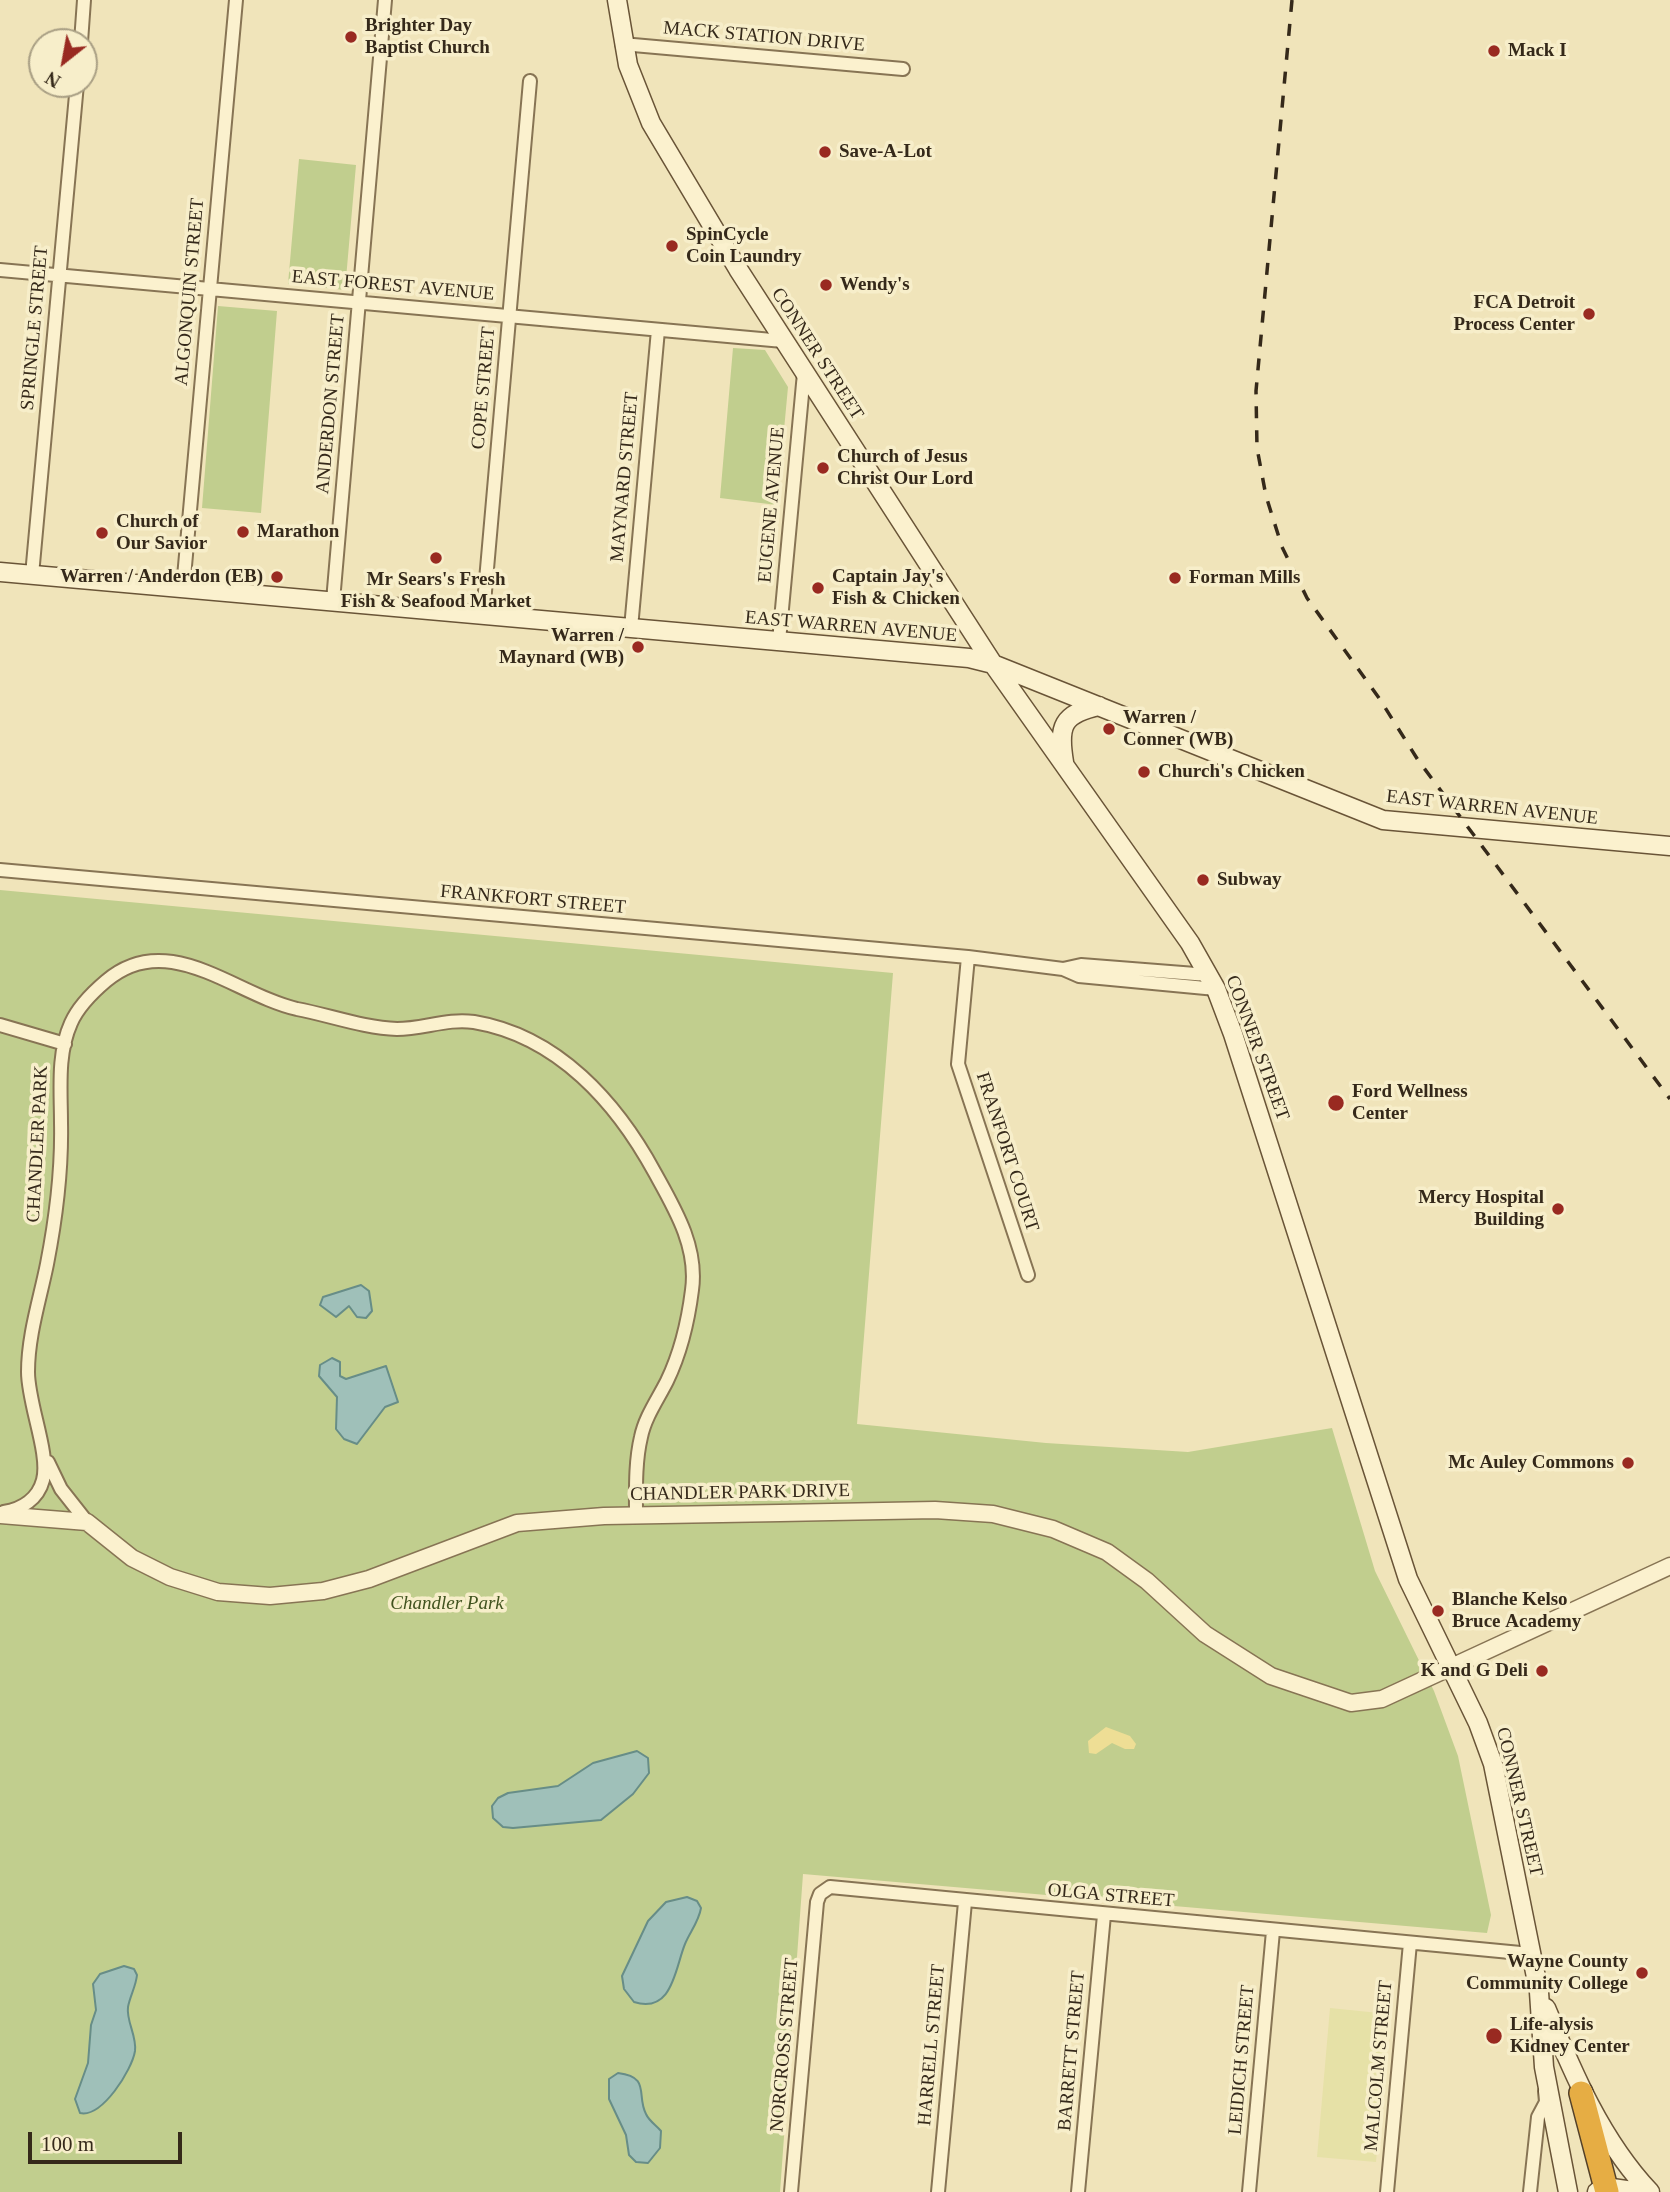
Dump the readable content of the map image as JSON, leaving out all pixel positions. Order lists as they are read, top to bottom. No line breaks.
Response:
{"streets":{"main road":["CONNER STREET","EAST WARREN AVENUE"],"street":["MACK STATION DRIVE","EAST FOREST AVENUE","ALGONQUIN STREET","SPRINGLE STREET","COPE STREET","ANDERDON STREET","MAYNARD STREET","EUGENE AVENUE","FRANKFORT STREET","CHANDLER PARK","FRANFORT COURT","CHANDLER PARK DRIVE","OLGA STREET","NORCROSS STREET","HARRELL STREET","BARRETT STREET","LEIDICH STREET","MALCOLM STREET"]},"crossings":[["MACK STATION DRIVE","CONNER STREET"],["EAST FOREST AVENUE","ALGONQUIN STREET"],["EAST FOREST AVENUE","SPRINGLE STREET"],["EAST FOREST AVENUE","CONNER STREET"],["EAST FOREST AVENUE","COPE STREET"],["EAST FOREST AVENUE","ANDERDON STREET"],["EAST FOREST AVENUE","MAYNARD STREET"],["ALGONQUIN STREET","EAST WARREN AVENUE"],["SPRINGLE STREET","EAST WARREN AVENUE"],["CONNER STREET","EUGENE AVENUE"],["CONNER STREET","EAST WARREN AVENUE"],["CONNER STREET","FRANKFORT STREET"],["CONNER STREET","CHANDLER PARK DRIVE"],["CONNER STREET","OLGA STREET"],["COPE STREET","EAST WARREN AVENUE"],["ANDERDON STREET","EAST WARREN AVENUE"],["MAYNARD STREET","EAST WARREN AVENUE"],["EUGENE AVENUE","EAST WARREN AVENUE"],["FRANKFORT STREET","FRANFORT COURT"],["CHANDLER PARK","CHANDLER PARK DRIVE"],["OLGA STREET","NORCROSS STREET"],["OLGA STREET","HARRELL STREET"],["OLGA STREET","BARRETT STREET"],["OLGA STREET","LEIDICH STREET"],["OLGA STREET","MALCOLM STREET"]],"parks":["Chandler Park"],"places":["Brighter Day Baptist Church","Mack I","Save-A-Lot","SpinCycle Coin Laundry","Wendy's","FCA Detroit Process Center","Church of Jesus Christ Our Lord","Marathon","Church of Our Savior","Mr Sears's Fresh Fish & Seafood Market","Warren / Anderdon (EB)","Forman Mills","Captain Jay's Fish & Chicken","Warren / Maynard (WB)","Warren / Conner (WB)","Church's Chicken","Subway","Ford Wellness Center","Mercy Hospital Building","Mc Auley Commons","Blanche Kelso Bruce Academy","K and G Deli","Wayne County Community College","Life-alysis Kidney Center"],"scale_bar":"100 m","north":"bottom left"}
